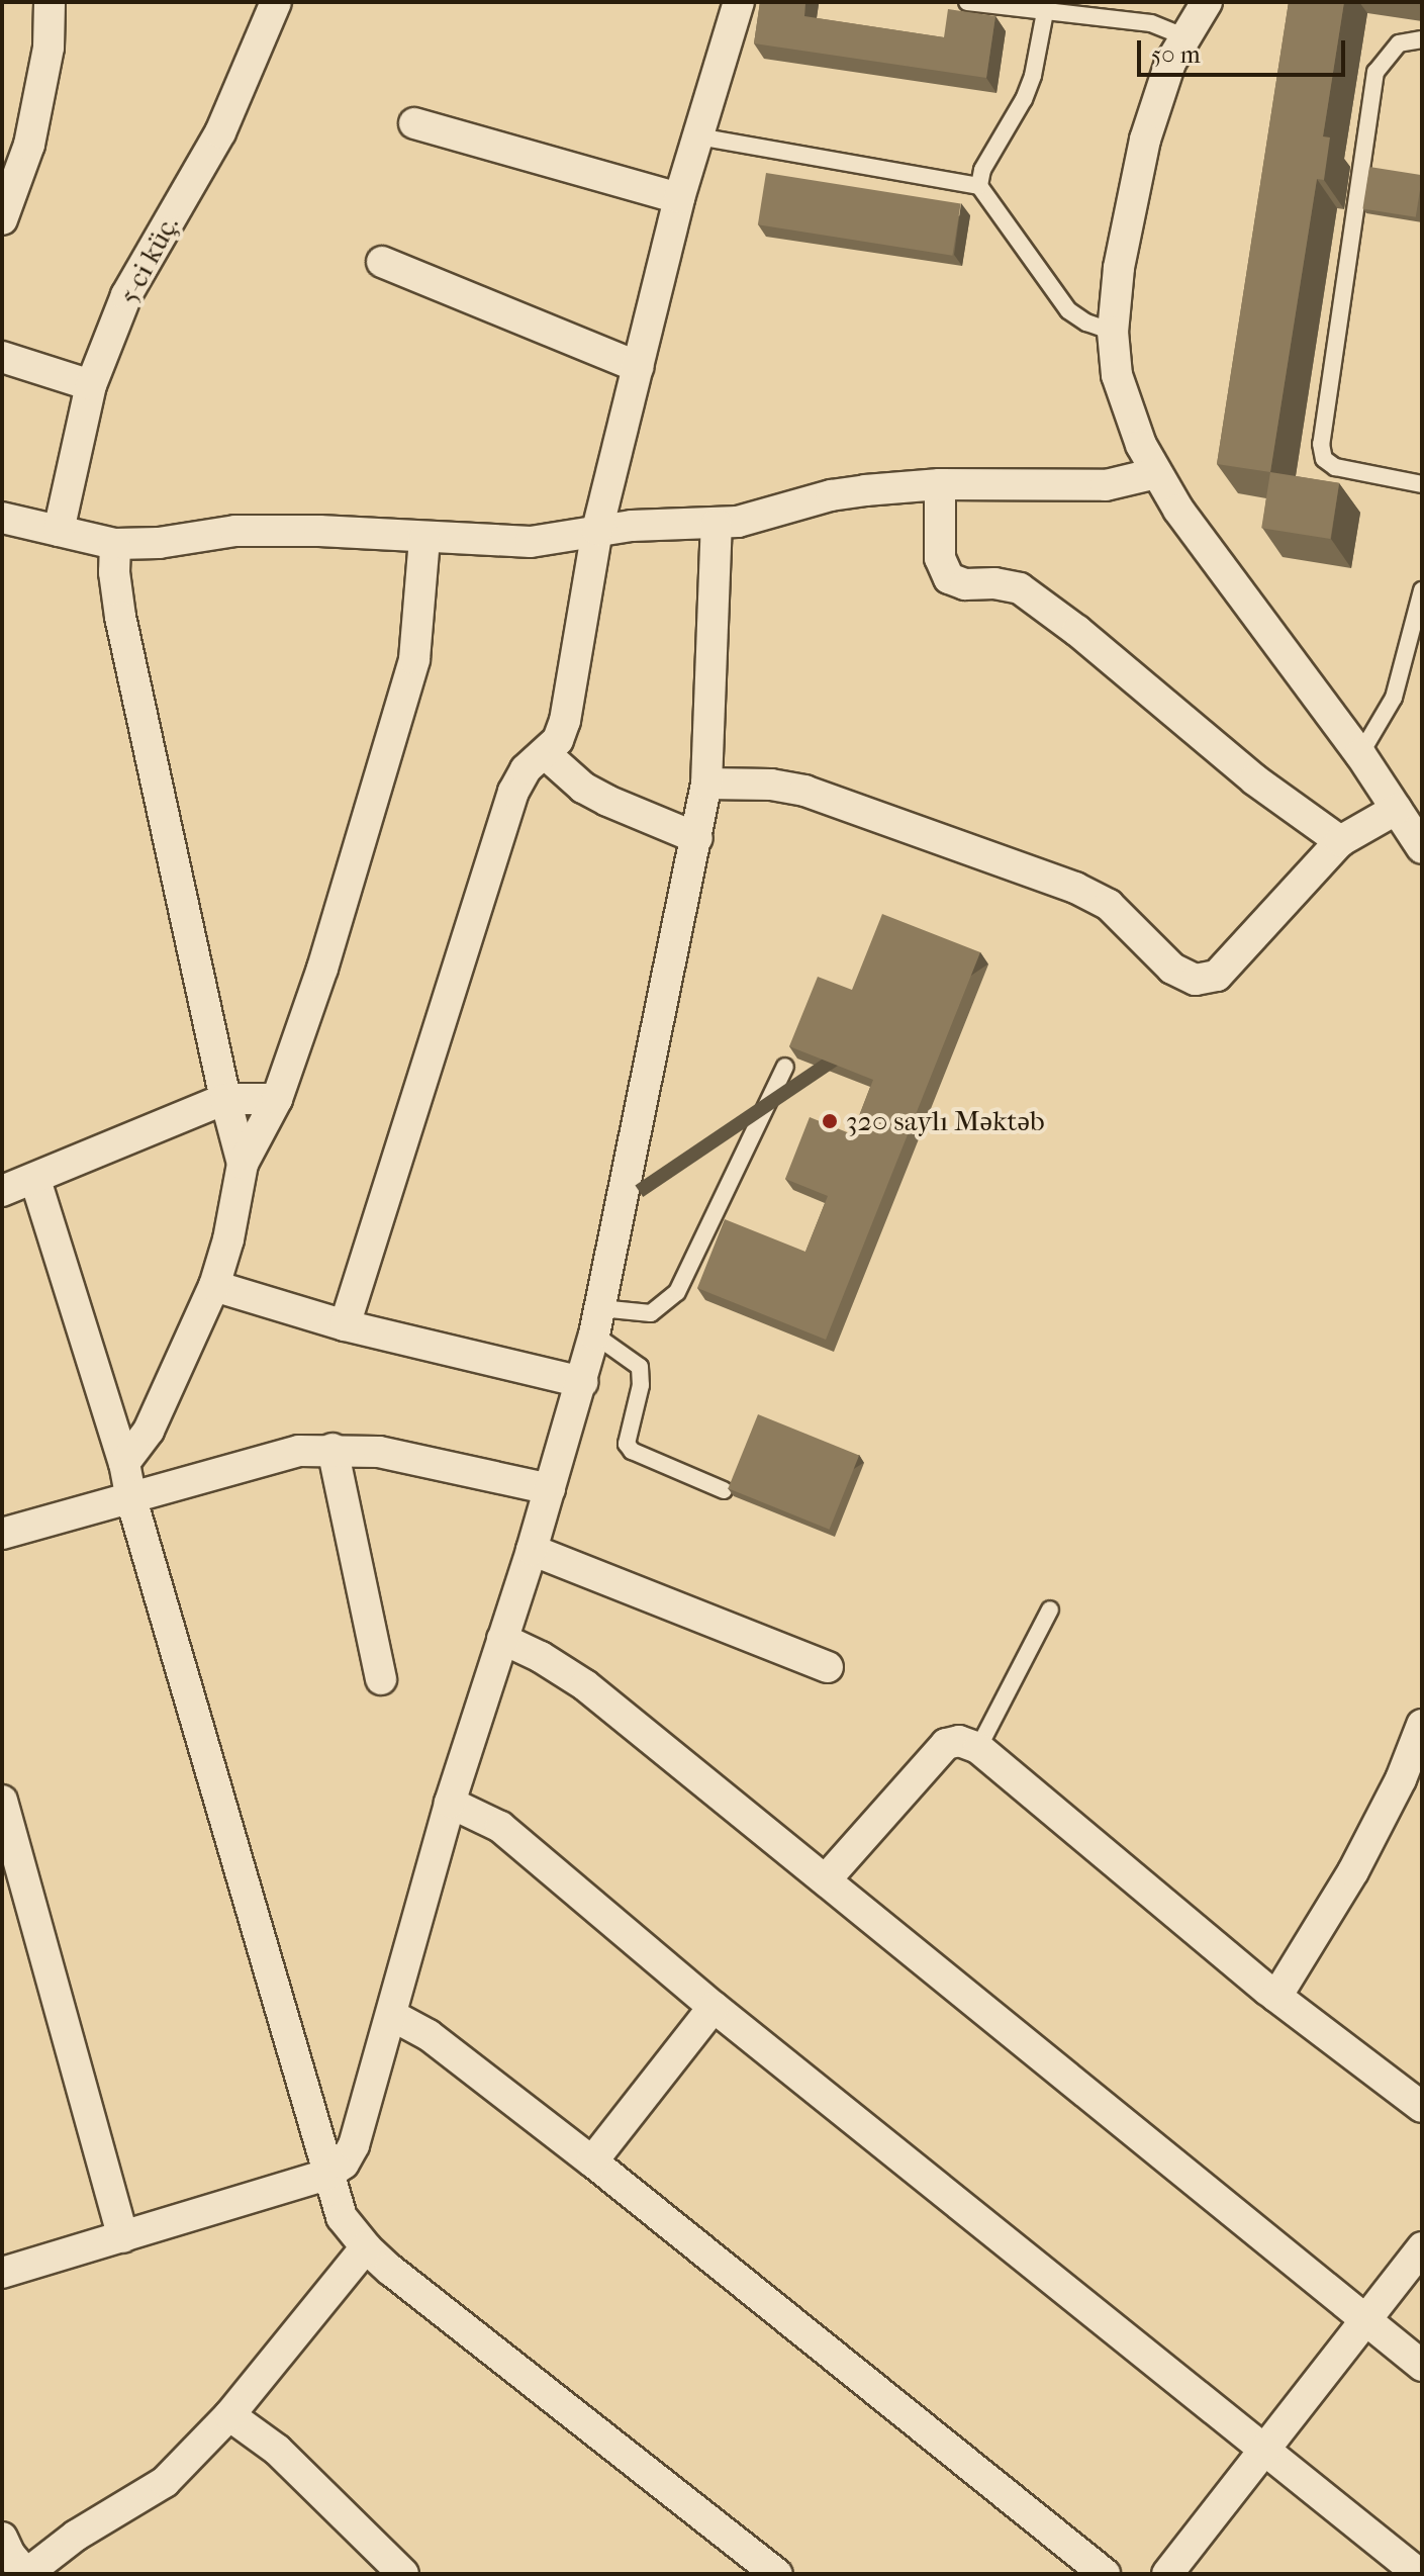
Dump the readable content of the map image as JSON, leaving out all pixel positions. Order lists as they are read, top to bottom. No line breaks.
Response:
{"streets":{"street":["5-ci küç."]},"places":["320 saylı Məktəb"],"scale_bar":"50 m"}
